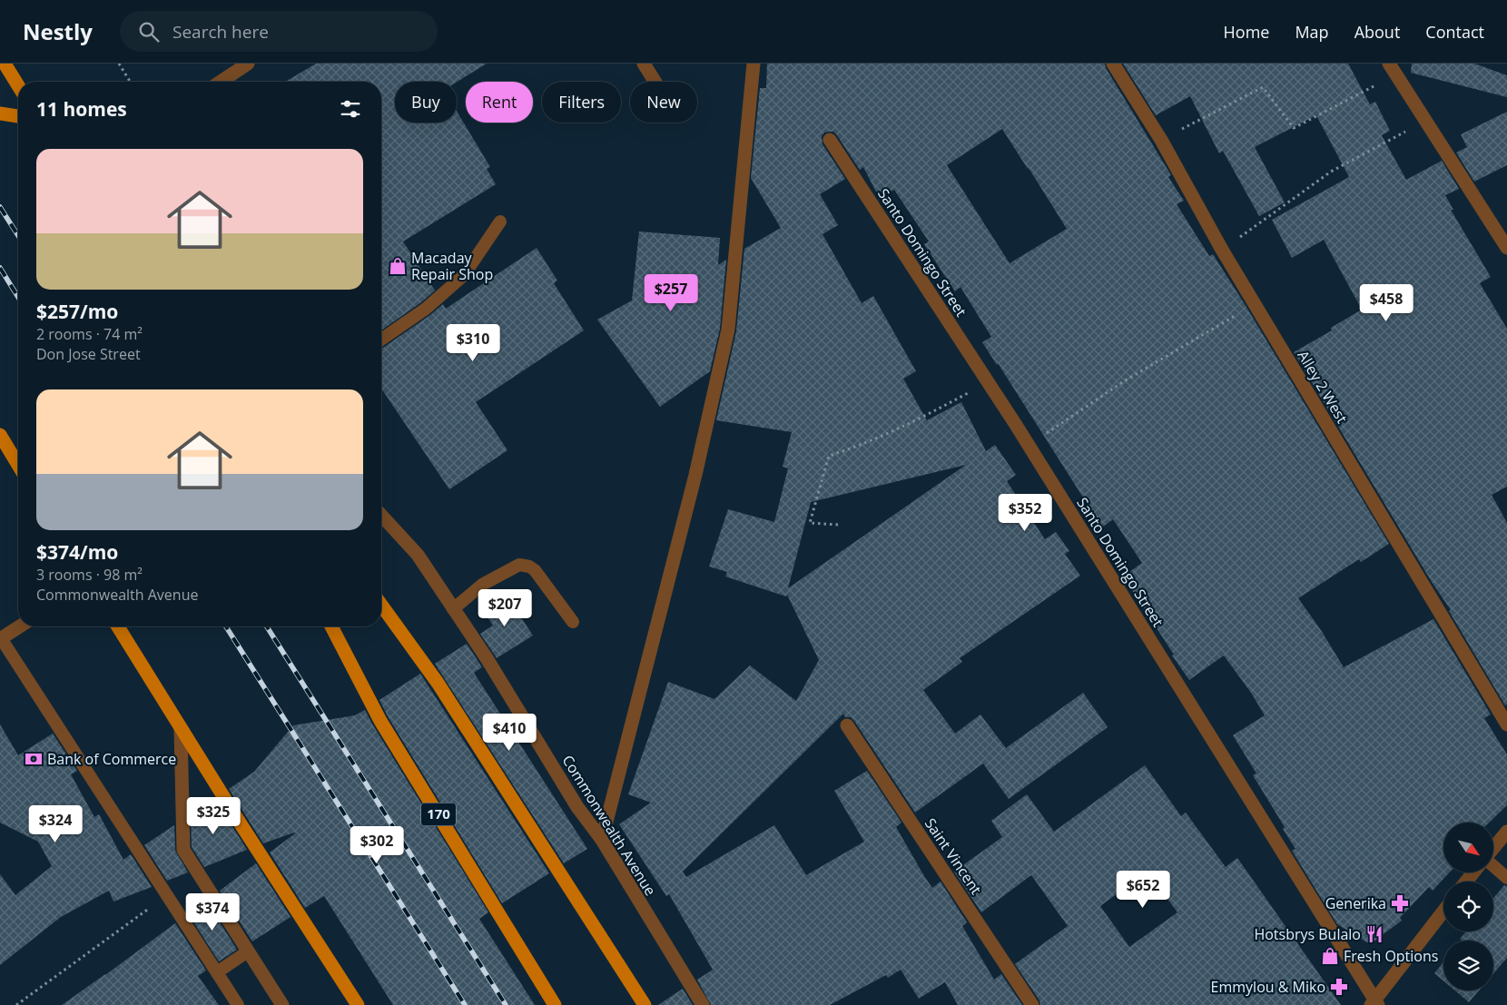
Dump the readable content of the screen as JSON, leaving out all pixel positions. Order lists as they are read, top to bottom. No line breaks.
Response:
{"streets":{"main road":["170"],"street":["Santo Domingo Street","Alley 2 West","Commonwealth Avenue","Saint Vincent"]},"places":{"shop":["Macaday Repair Shop","Fresh Options"],"bank":["Bank of Commerce"],"pharmacy":["Generika","Emmylou & Miko"],"restaurant":["Hotsbrys Bulalo"]},"north":"bottom right","page":{"header":"Nestly","search":"Search here","nav":["Home","Map","About","Contact"],"chip":["Buy","Rent","Filters","New"],"heading":"11 homes","list":[{"name":"$257/mo","note":"2 rooms · 74 m² · Don Jose Street"},{"name":"$374/mo","note":"3 rooms · 98 m² · Commonwealth Avenue"}],"price":["$257","$458","$310","$352","$207","$410","$325","$324","$302","$652","$374"]}}
